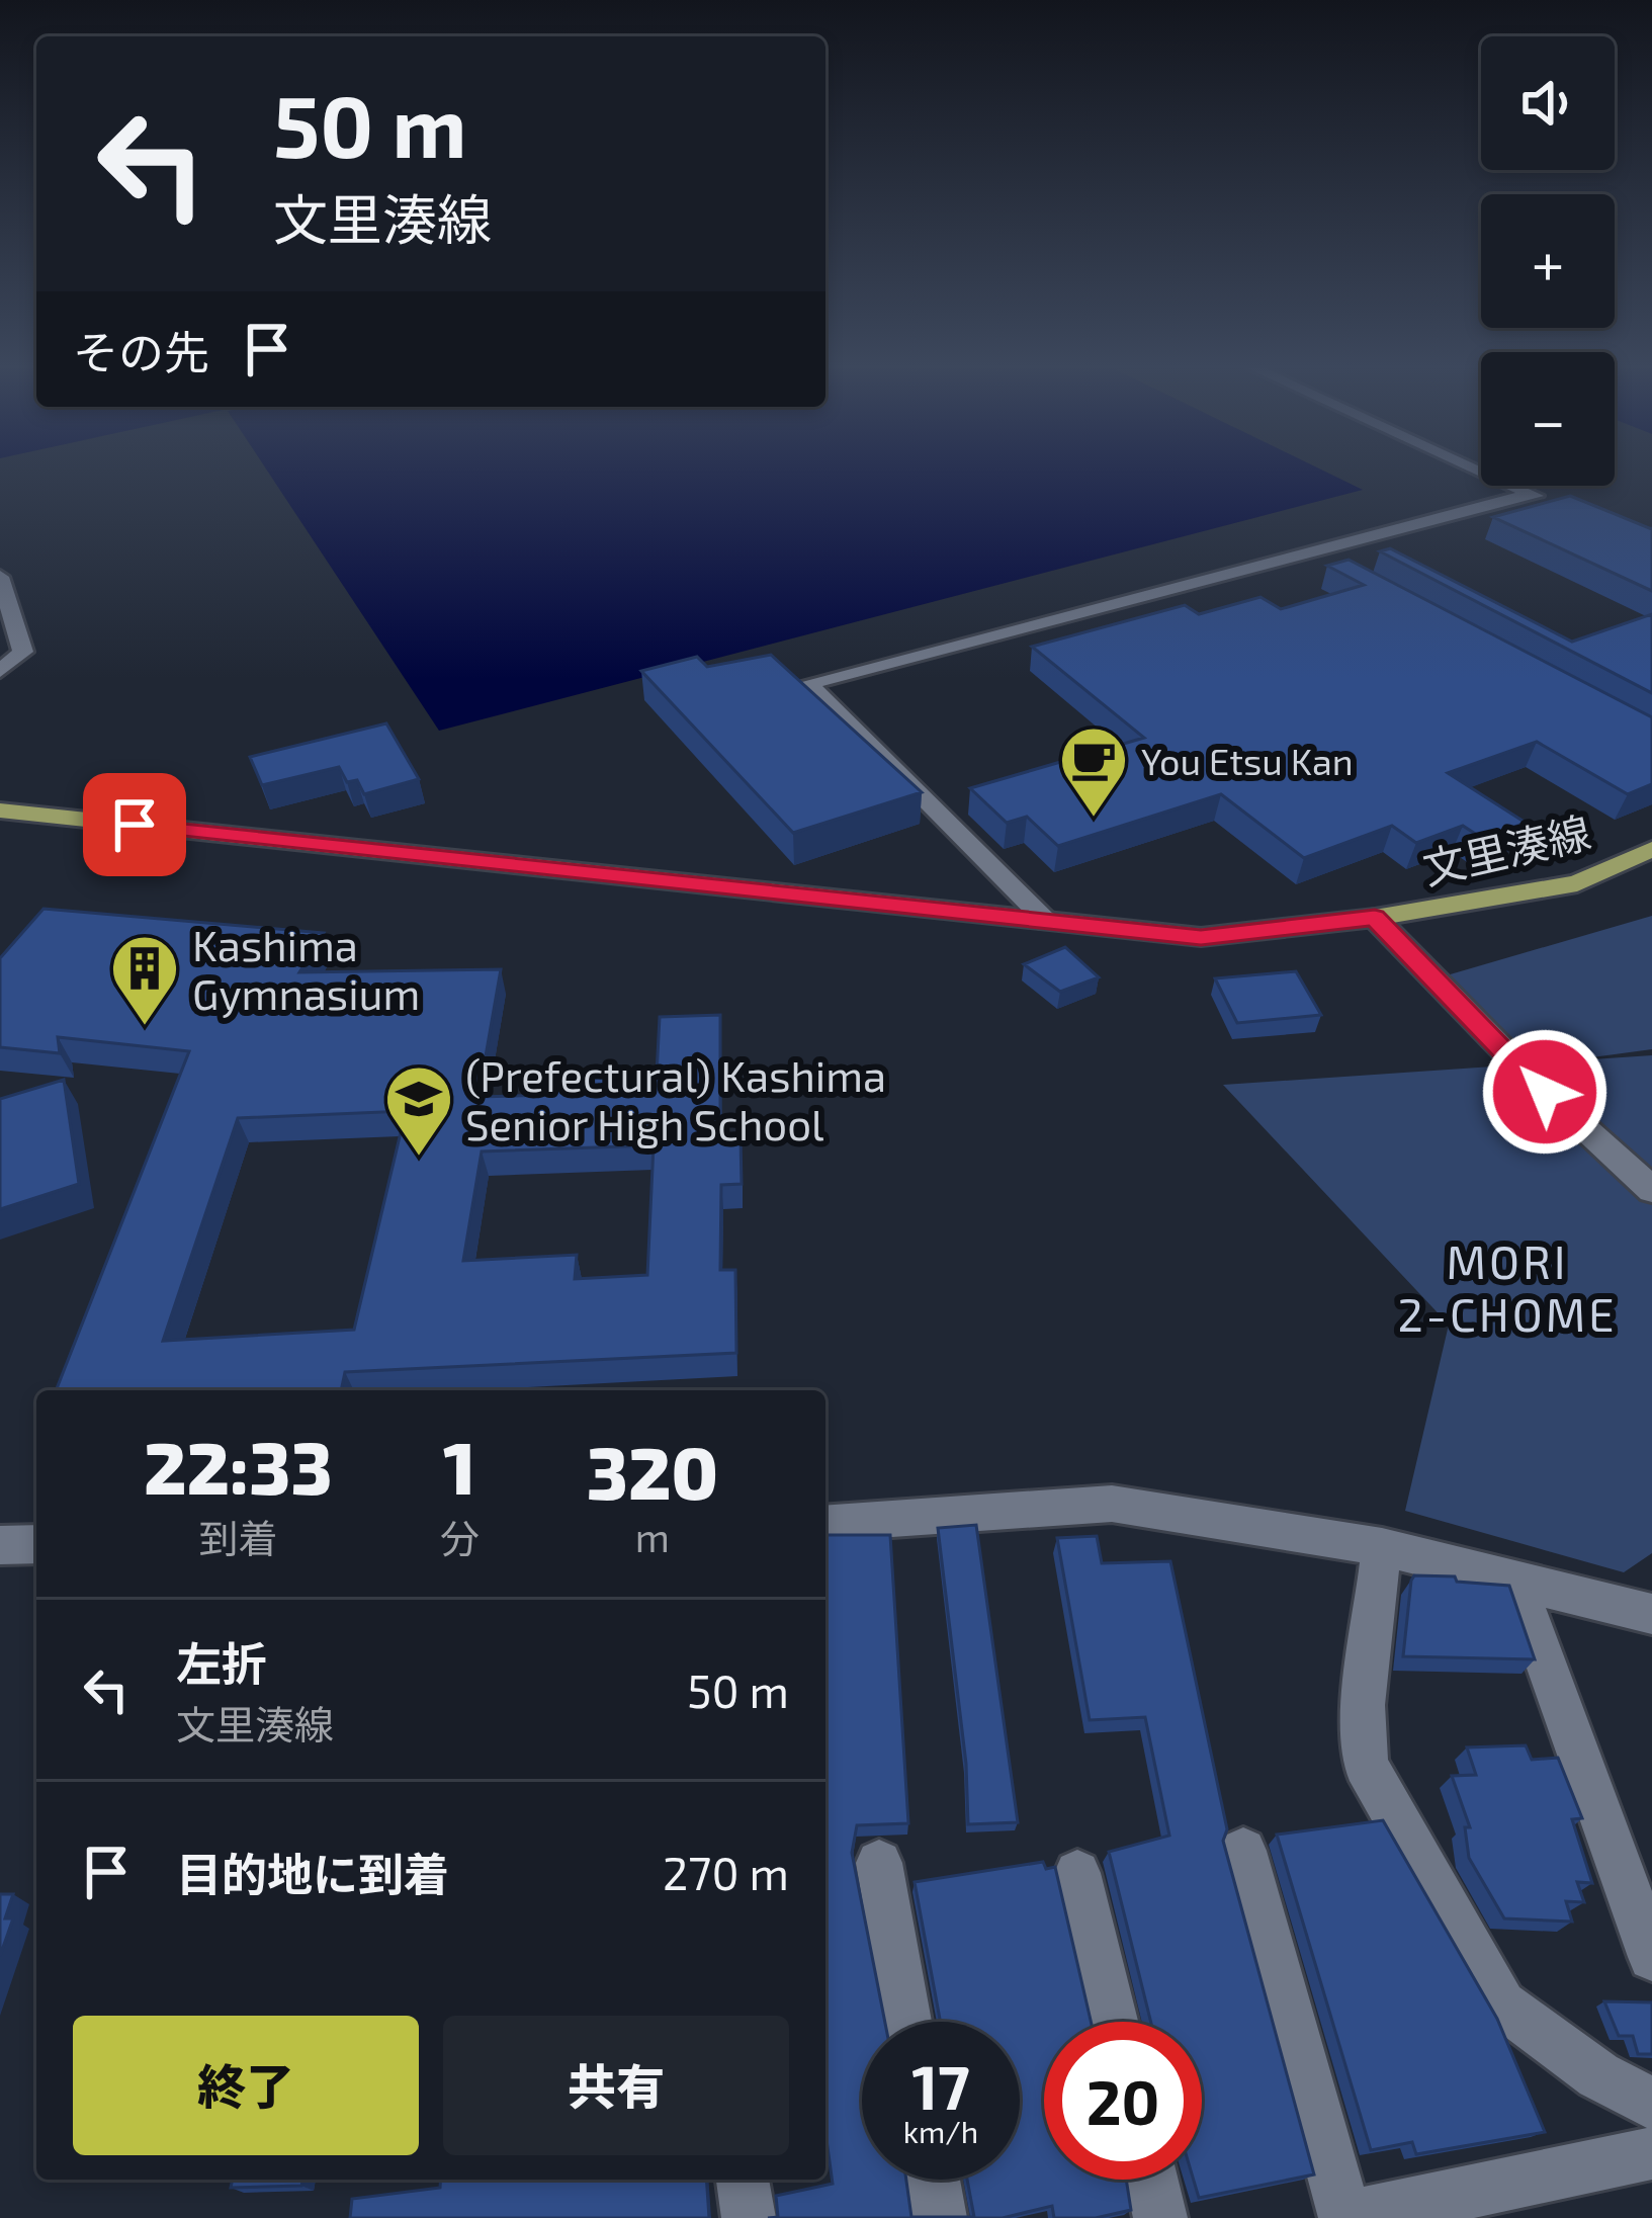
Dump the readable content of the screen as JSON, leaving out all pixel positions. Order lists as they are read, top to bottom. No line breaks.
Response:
{"streets":{"main road":["文里湊線"]},"districts":["MORI 2-CHOME"],"places":{"cafe":["You Etsu Kan"],"building":["Kashima Gymnasium"],"school or university":["(Prefectural) Kashima Senior High School"]},"page":{"map_buttons":["+","−"],"turn":["50 m","文里湊線"],"then":"その先","eta":["22:33","到着","1","分","320","m"],"list":[{"name":"左折","note":"文里湊線","value":"50 m"},{"name":"目的地に到着","value":"270 m"}],"buttons":["終了","共有"],"speed":"17 km/h","limit":"20"}}
